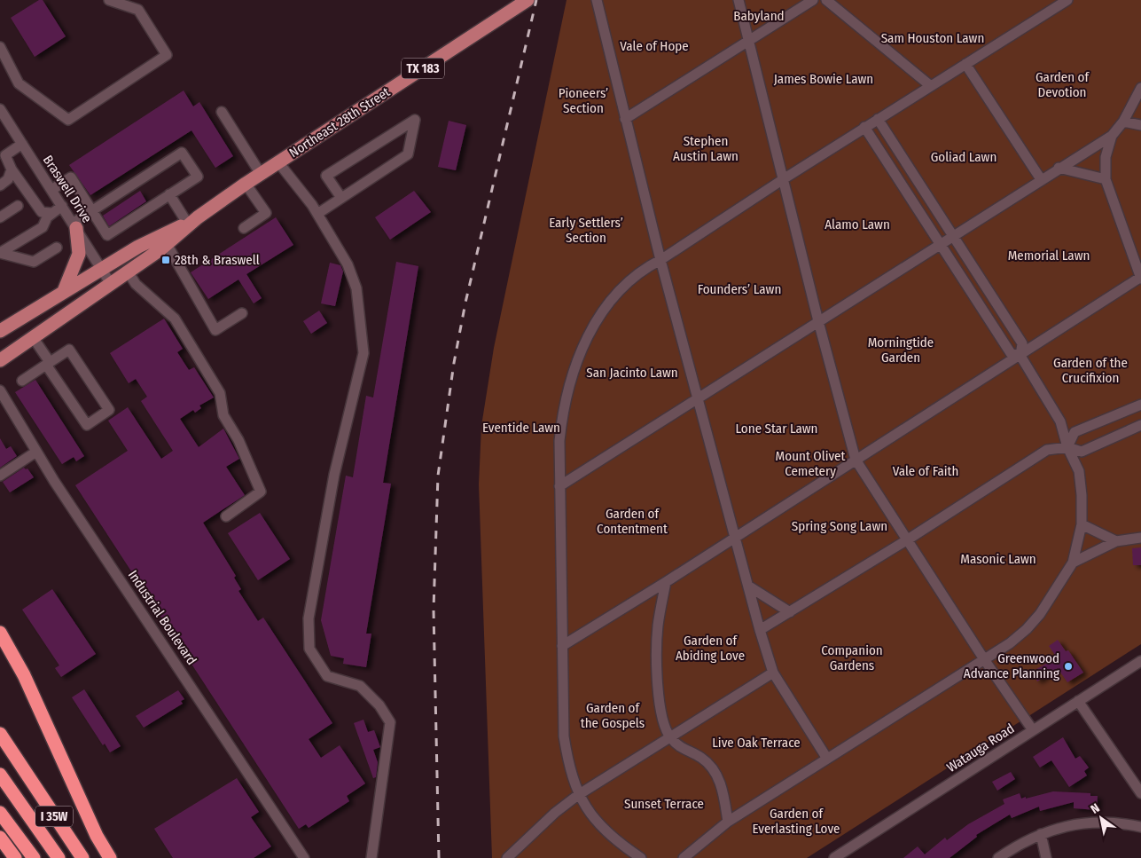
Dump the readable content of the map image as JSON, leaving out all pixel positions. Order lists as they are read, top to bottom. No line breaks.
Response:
{"streets":{"highway":["I 35W"],"main road":["TX 183","Northeast 28th Street"],"street":["Braswell Drive","Industrial Boulevard","Watauga Road"]},"crossings":[["Northeast 28th Street","Braswell Drive"]],"parks":["Babyland","Sam Houston Lawn","Vale of Hope","Garden of Devotion","James Bowie Lawn","Pioneers’ Section","Stephen Austin Lawn","Goliad Lawn","Early Settlers’ Section","Alamo Lawn","Memorial Lawn","Founders’ Lawn","Morningtide Garden","Garden of the Crucifixion","San Jacinto Lawn","Eventide Lawn","Lone Star Lawn","Mount Olivet Cemetery","Vale of Faith","Garden of Contentment","Spring Song Lawn","Masonic Lawn","Garden of Abiding Love","Companion Gardens","Garden of the Gospels","Live Oak Terrace","Sunset Terrace","Garden of Everlasting Love"],"places":{"transit":["28th & Braswell"],"other":["Greenwood Advance Planning"]},"north":"top left"}
